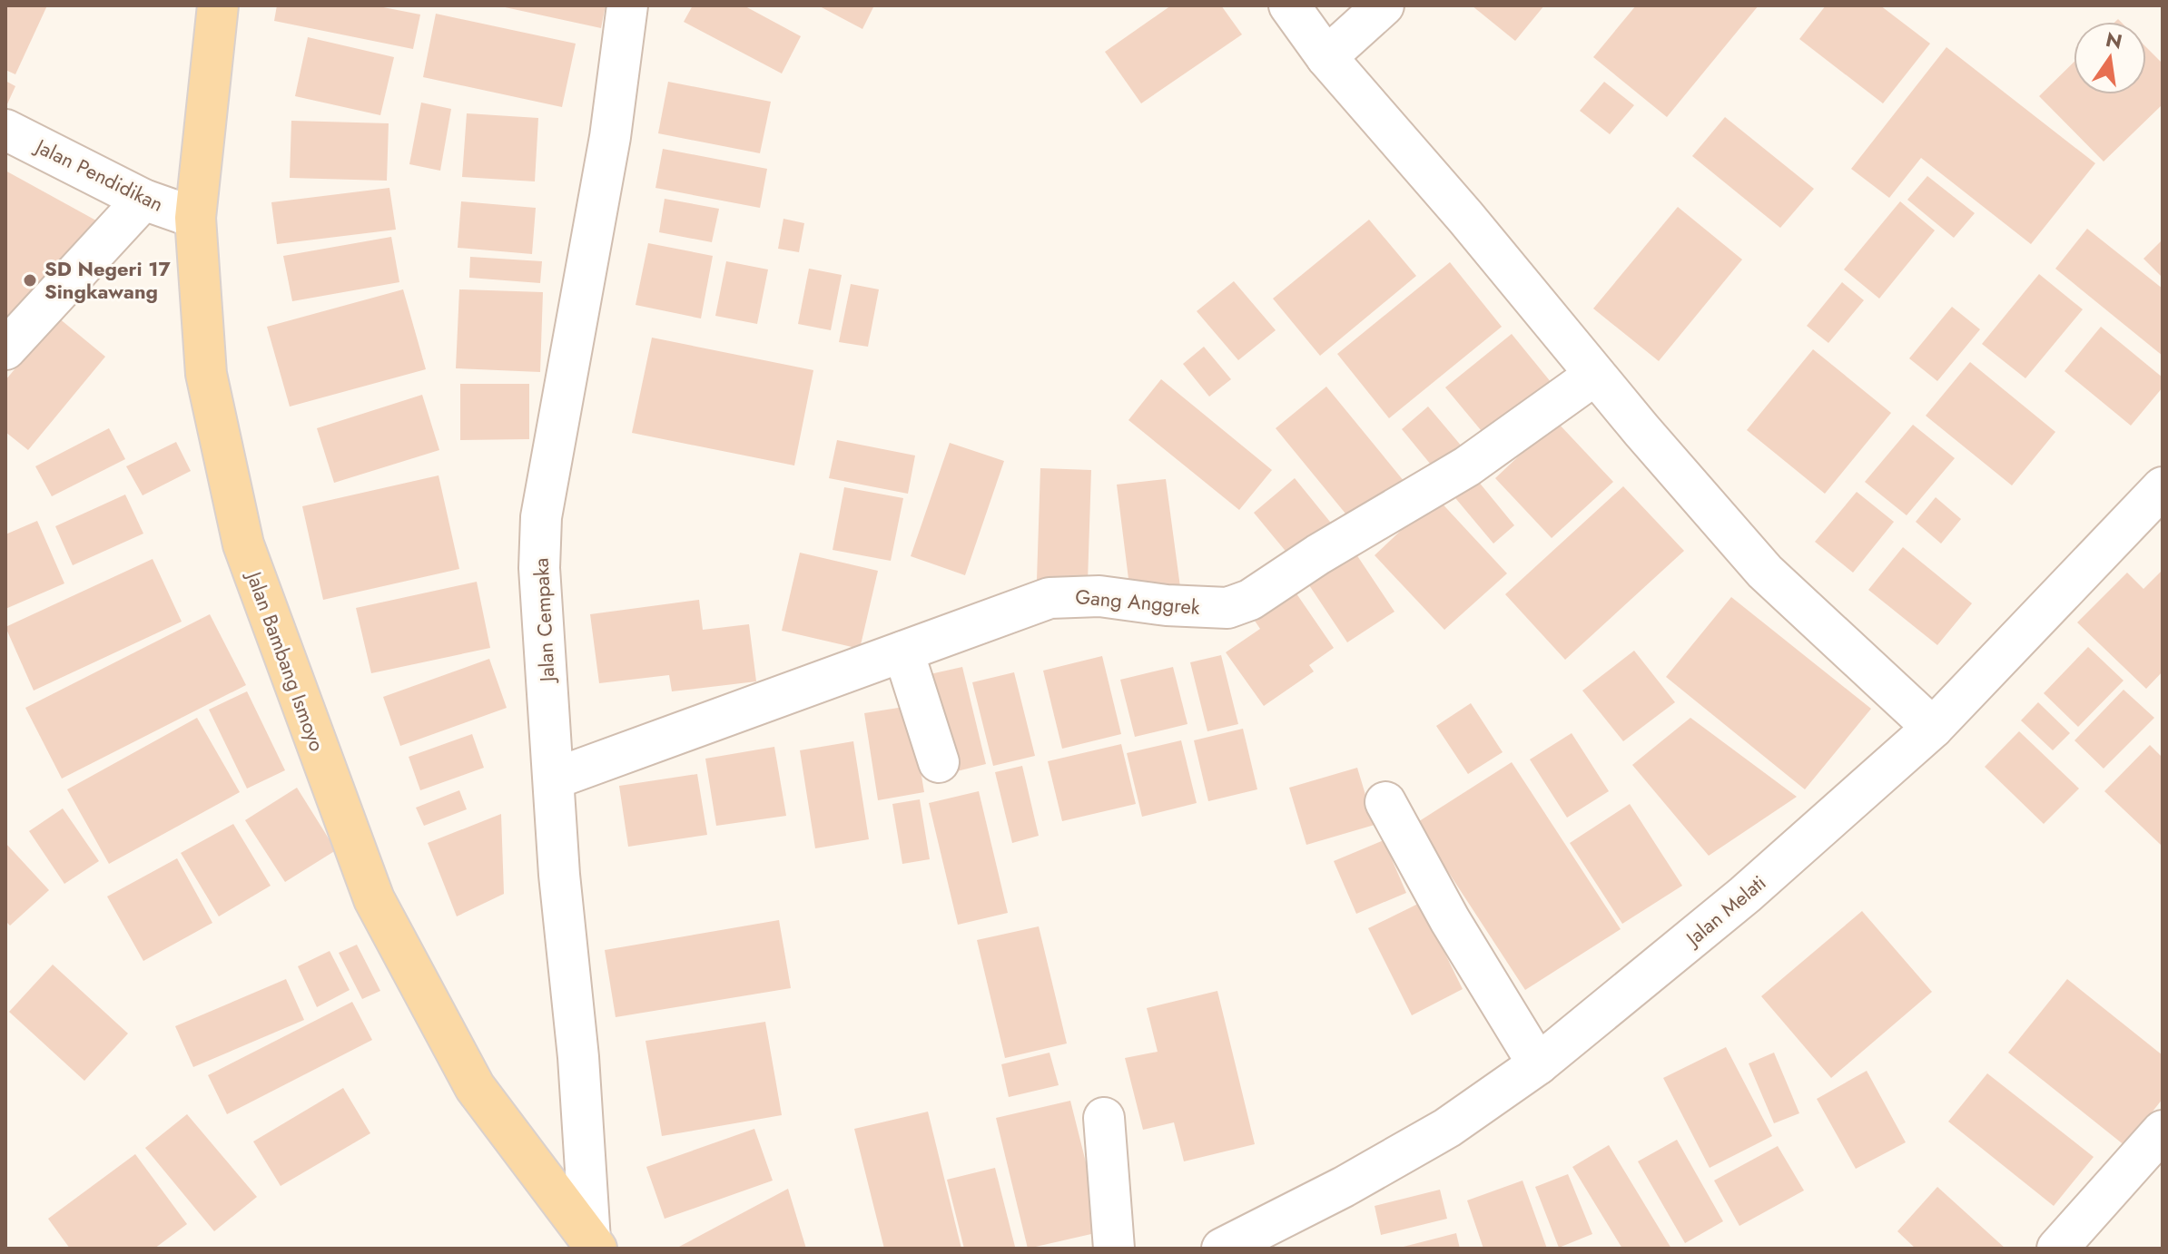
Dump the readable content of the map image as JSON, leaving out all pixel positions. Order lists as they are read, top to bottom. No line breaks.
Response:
{"streets":{"main road":["Jalan Bambang Ismoyo"],"street":["Jalan Pendidikan","Gang Anggrek","Jalan Cempaka","Jalan Melati"]},"crossings":[["Jalan Pendidikan","Jalan Bambang Ismoyo"],["Gang Anggrek","Jalan Cempaka"],["Jalan Cempaka","Jalan Bambang Ismoyo"]],"places":["SD Negeri 17 Singkawang"],"north":"top"}
